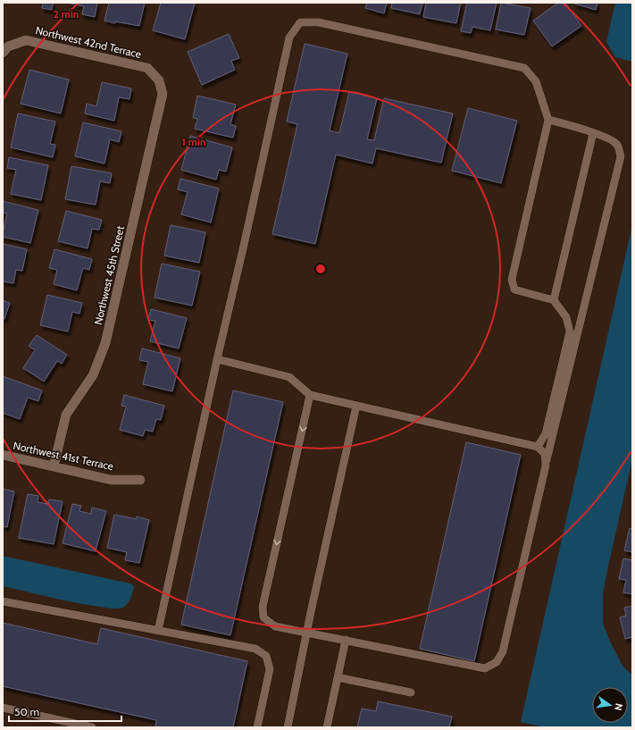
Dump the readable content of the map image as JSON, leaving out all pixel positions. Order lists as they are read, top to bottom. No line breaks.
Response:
{"streets":{"street":["Northwest 42nd Terrace","Northwest 45th Street","Northwest 41st Terrace"]},"crossings":[["Northwest 42nd Terrace","Northwest 45th Street"],["Northwest 45th Street","Northwest 41st Terrace"]],"scale_bar":"50 m","north":"right","rings":["2 min","1 min"]}
